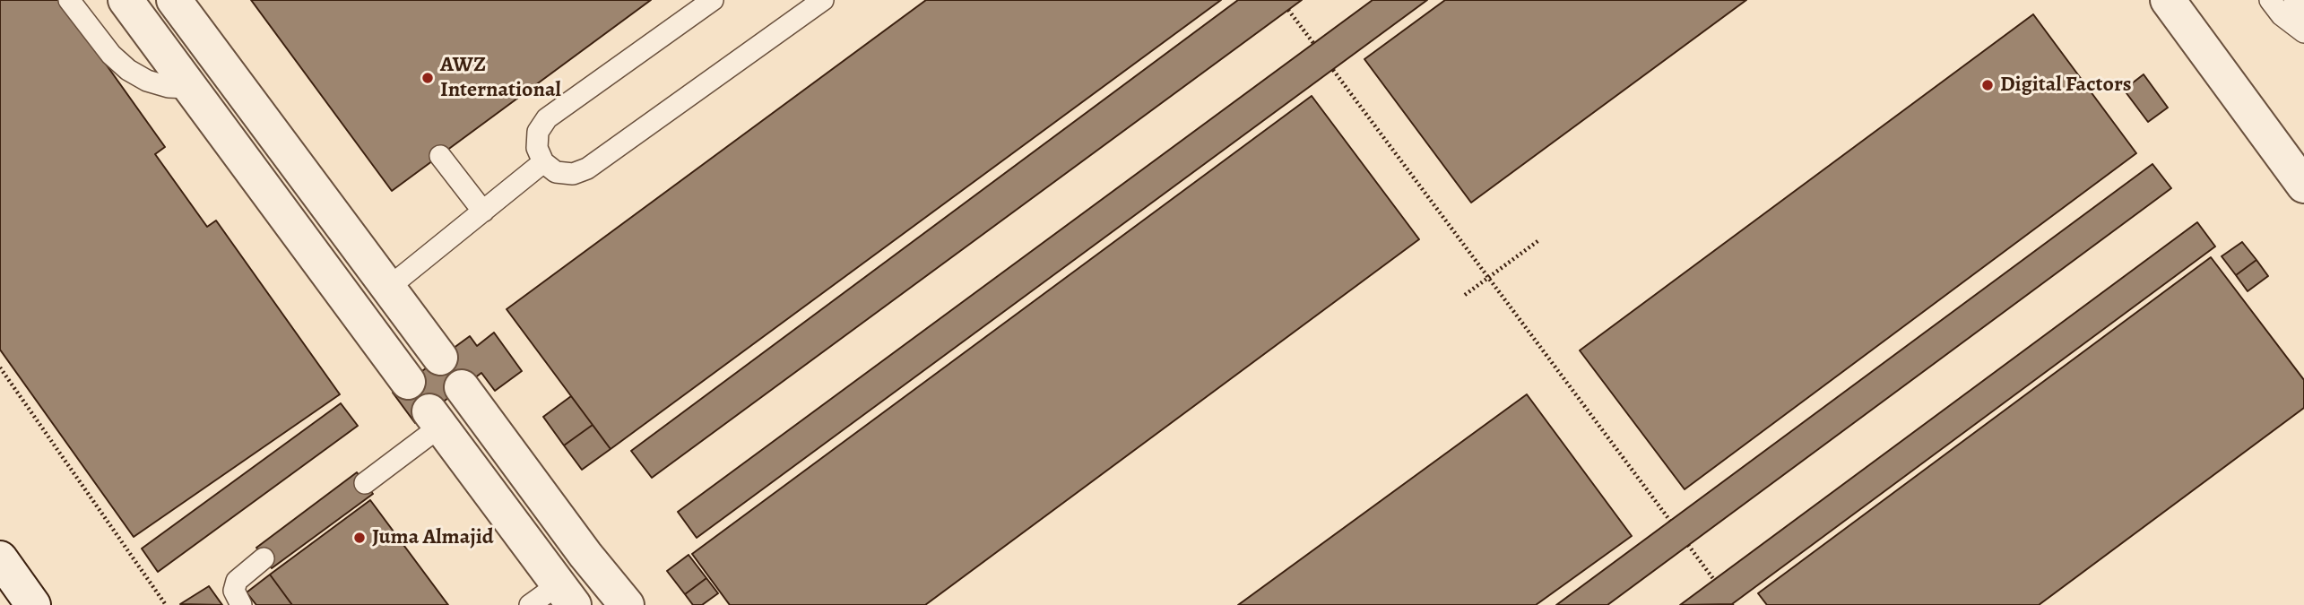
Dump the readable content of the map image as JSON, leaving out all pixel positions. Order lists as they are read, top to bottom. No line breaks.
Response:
{"places":["AWZ International","Digital Factors","Juma Almajid"]}
